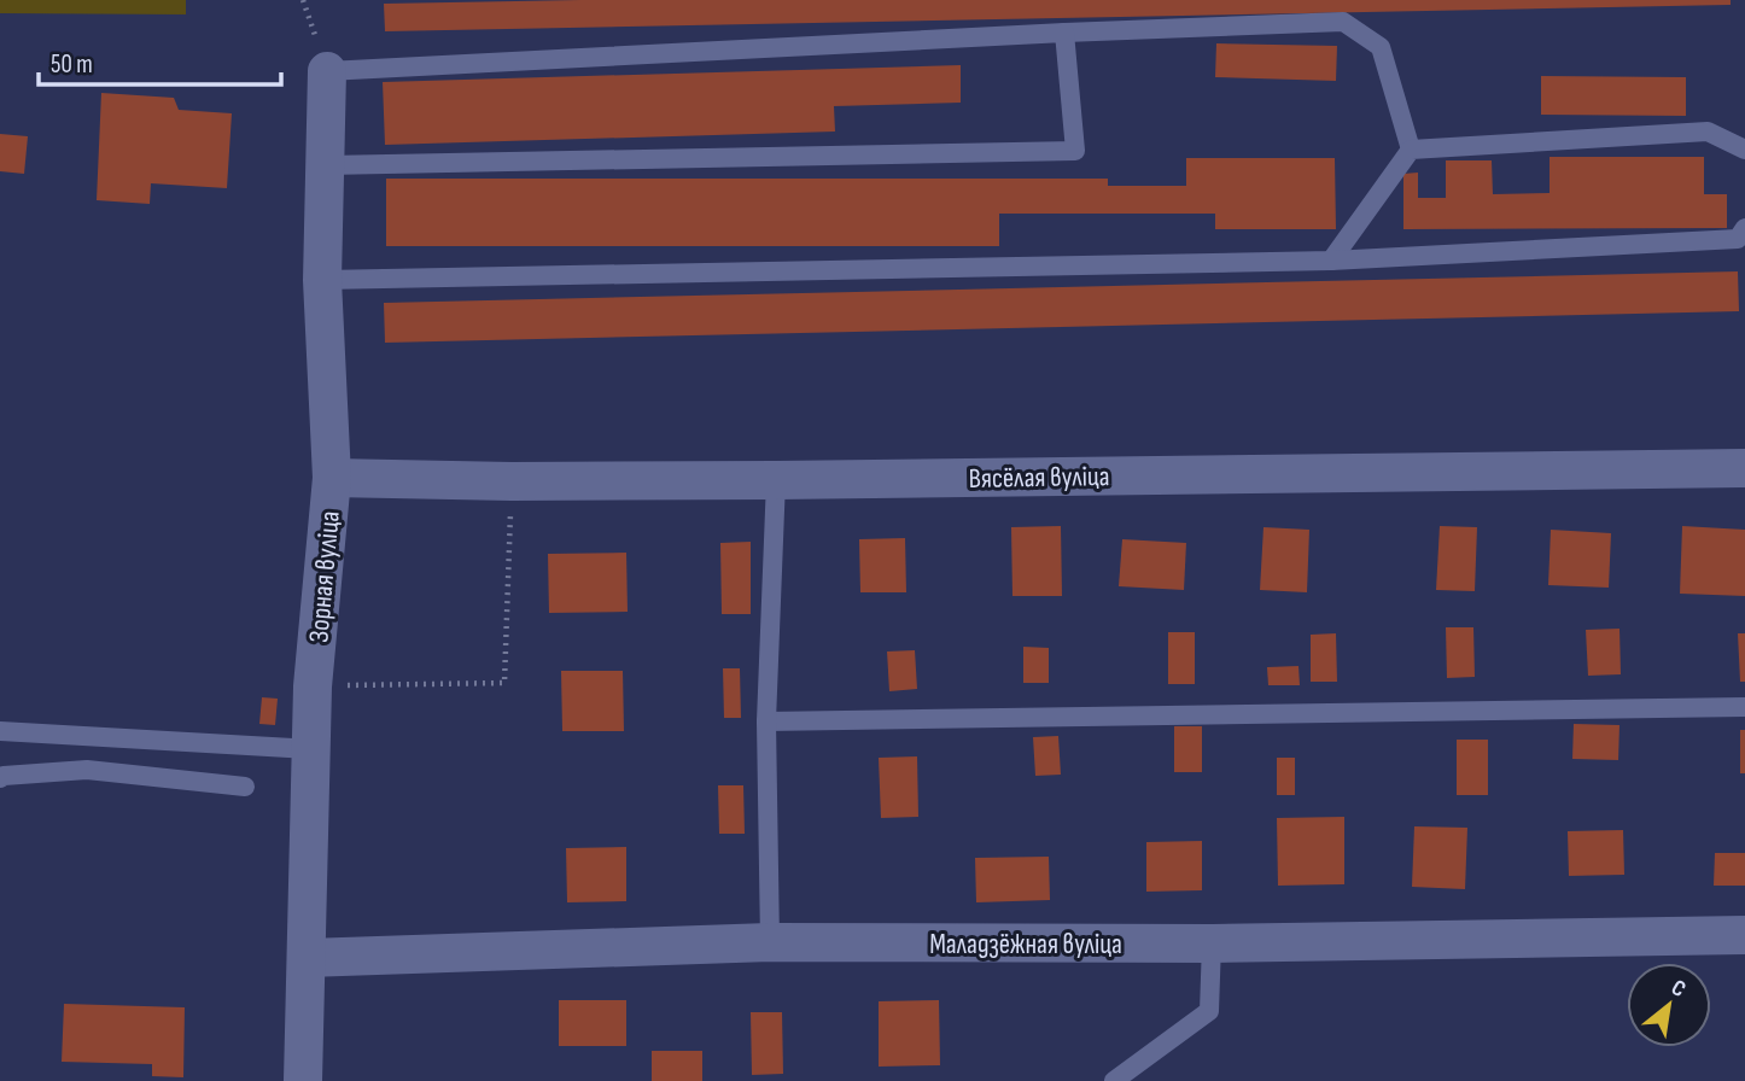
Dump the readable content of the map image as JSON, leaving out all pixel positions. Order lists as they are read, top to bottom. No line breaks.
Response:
{"streets":{"street":["Вясёлая вуліца","Зорная вуліца","Маладзёжная вуліца"]},"crossings":[["Вясёлая вуліца","Зорная вуліца"],["Зорная вуліца","Маладзёжная вуліца"]],"scale_bar":"50 m","north":"top right"}
